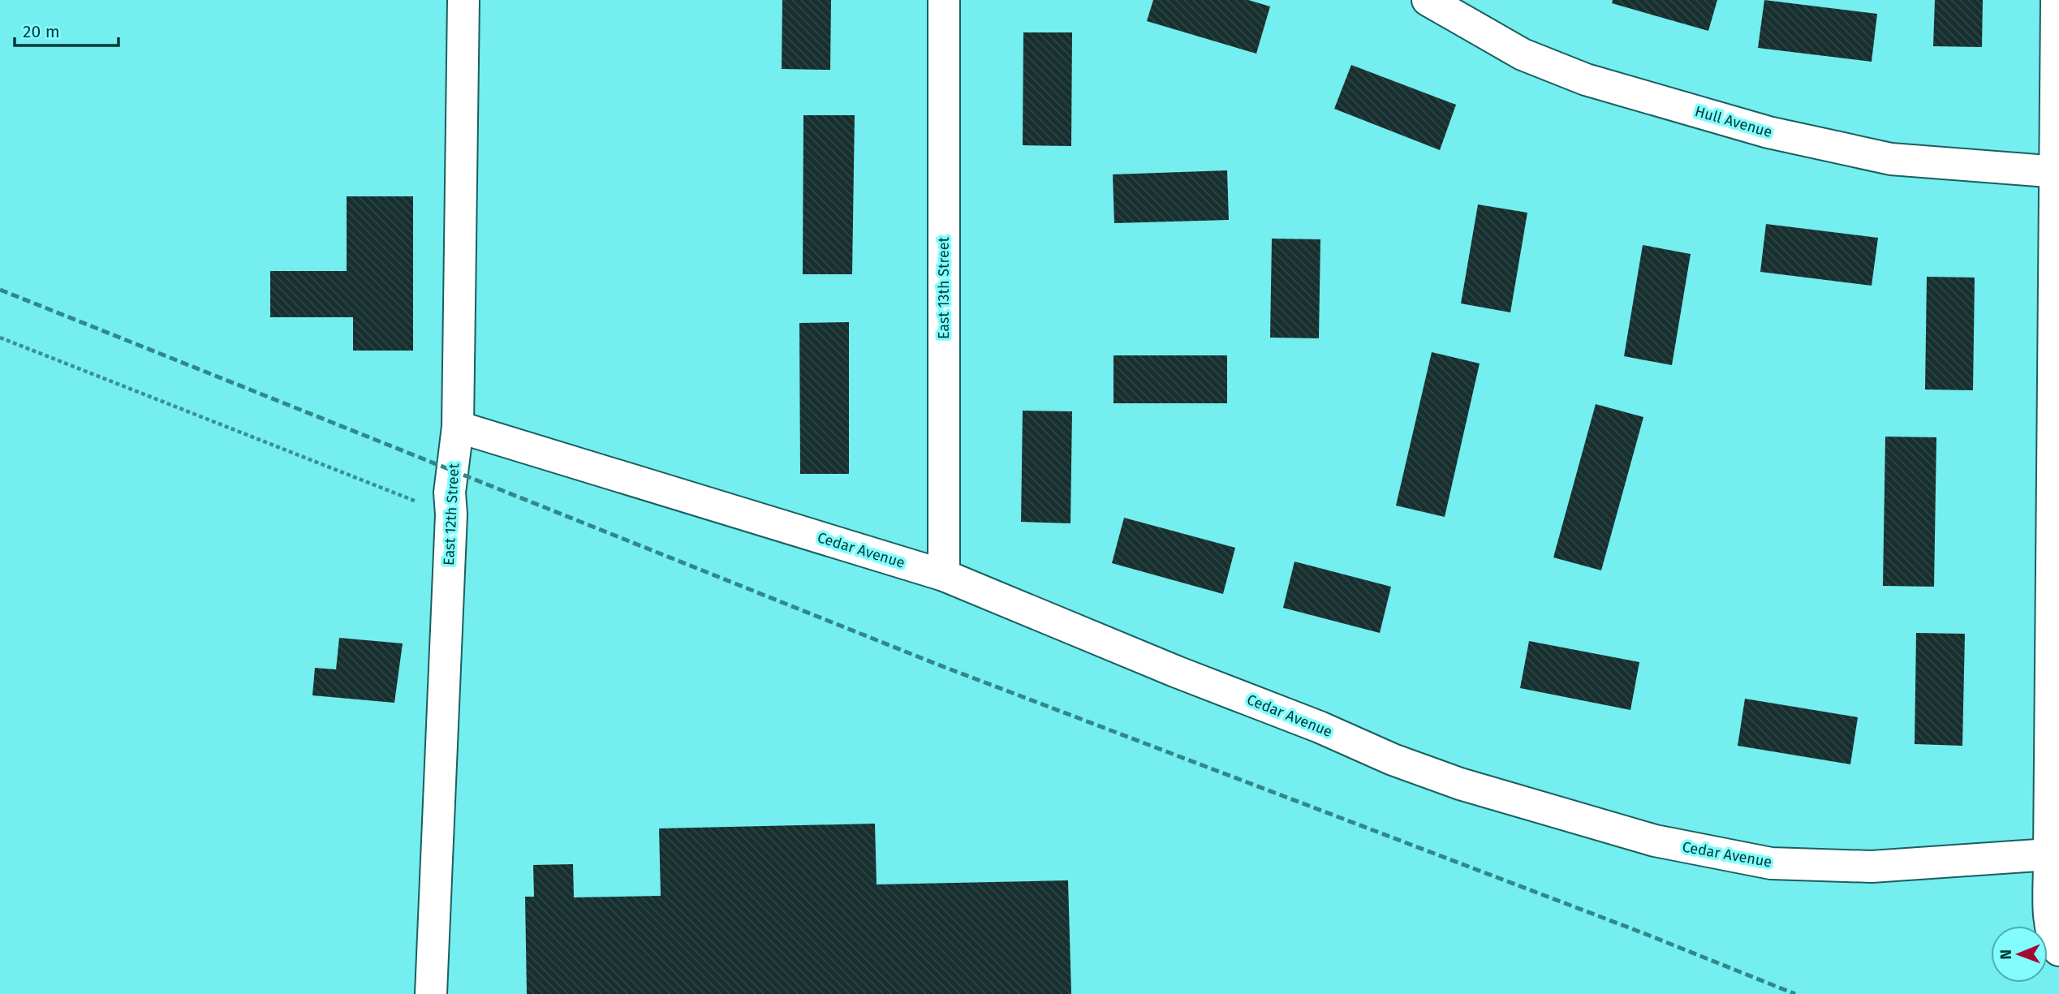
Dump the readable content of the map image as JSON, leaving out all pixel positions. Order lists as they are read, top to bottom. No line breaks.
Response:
{"streets":{"street":["Hull Avenue","East 13th Street","East 12th Street","Cedar Avenue"]},"crossings":[["East 13th Street","Cedar Avenue"],["East 12th Street","Cedar Avenue"]],"scale_bar":"20 m","north":"left"}
